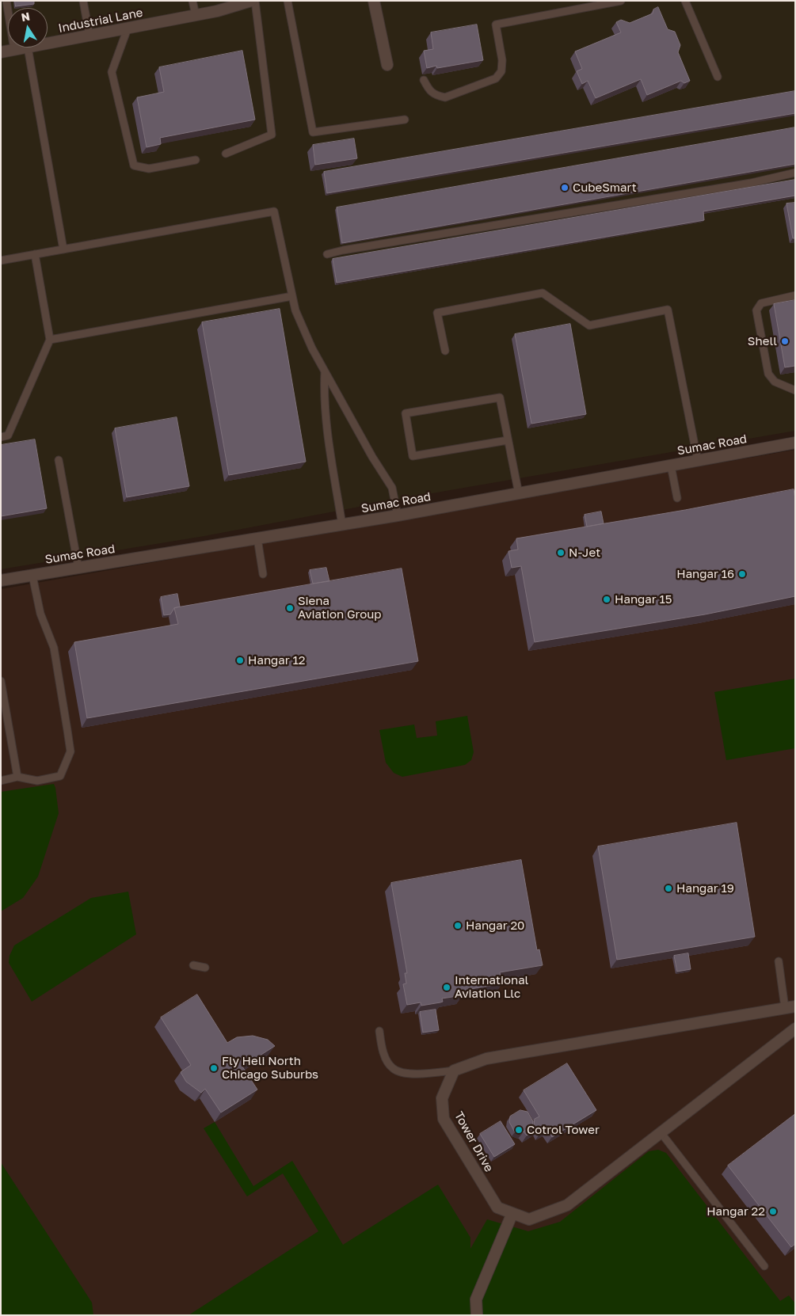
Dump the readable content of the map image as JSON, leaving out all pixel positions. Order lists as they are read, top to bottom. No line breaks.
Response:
{"streets":{"street":["Industrial Lane","Sumac Road","Tower Drive"]},"places":["CubeSmart","Shell","N-Jet","Hangar 16","Hangar 15","Siena Aviation Group","Hangar 12","Hangar 19","Hangar 20","International Aviation Llc","Fly Heli North Chicago Suburbs","Cotrol Tower","Hangar 22"],"north":"top"}
